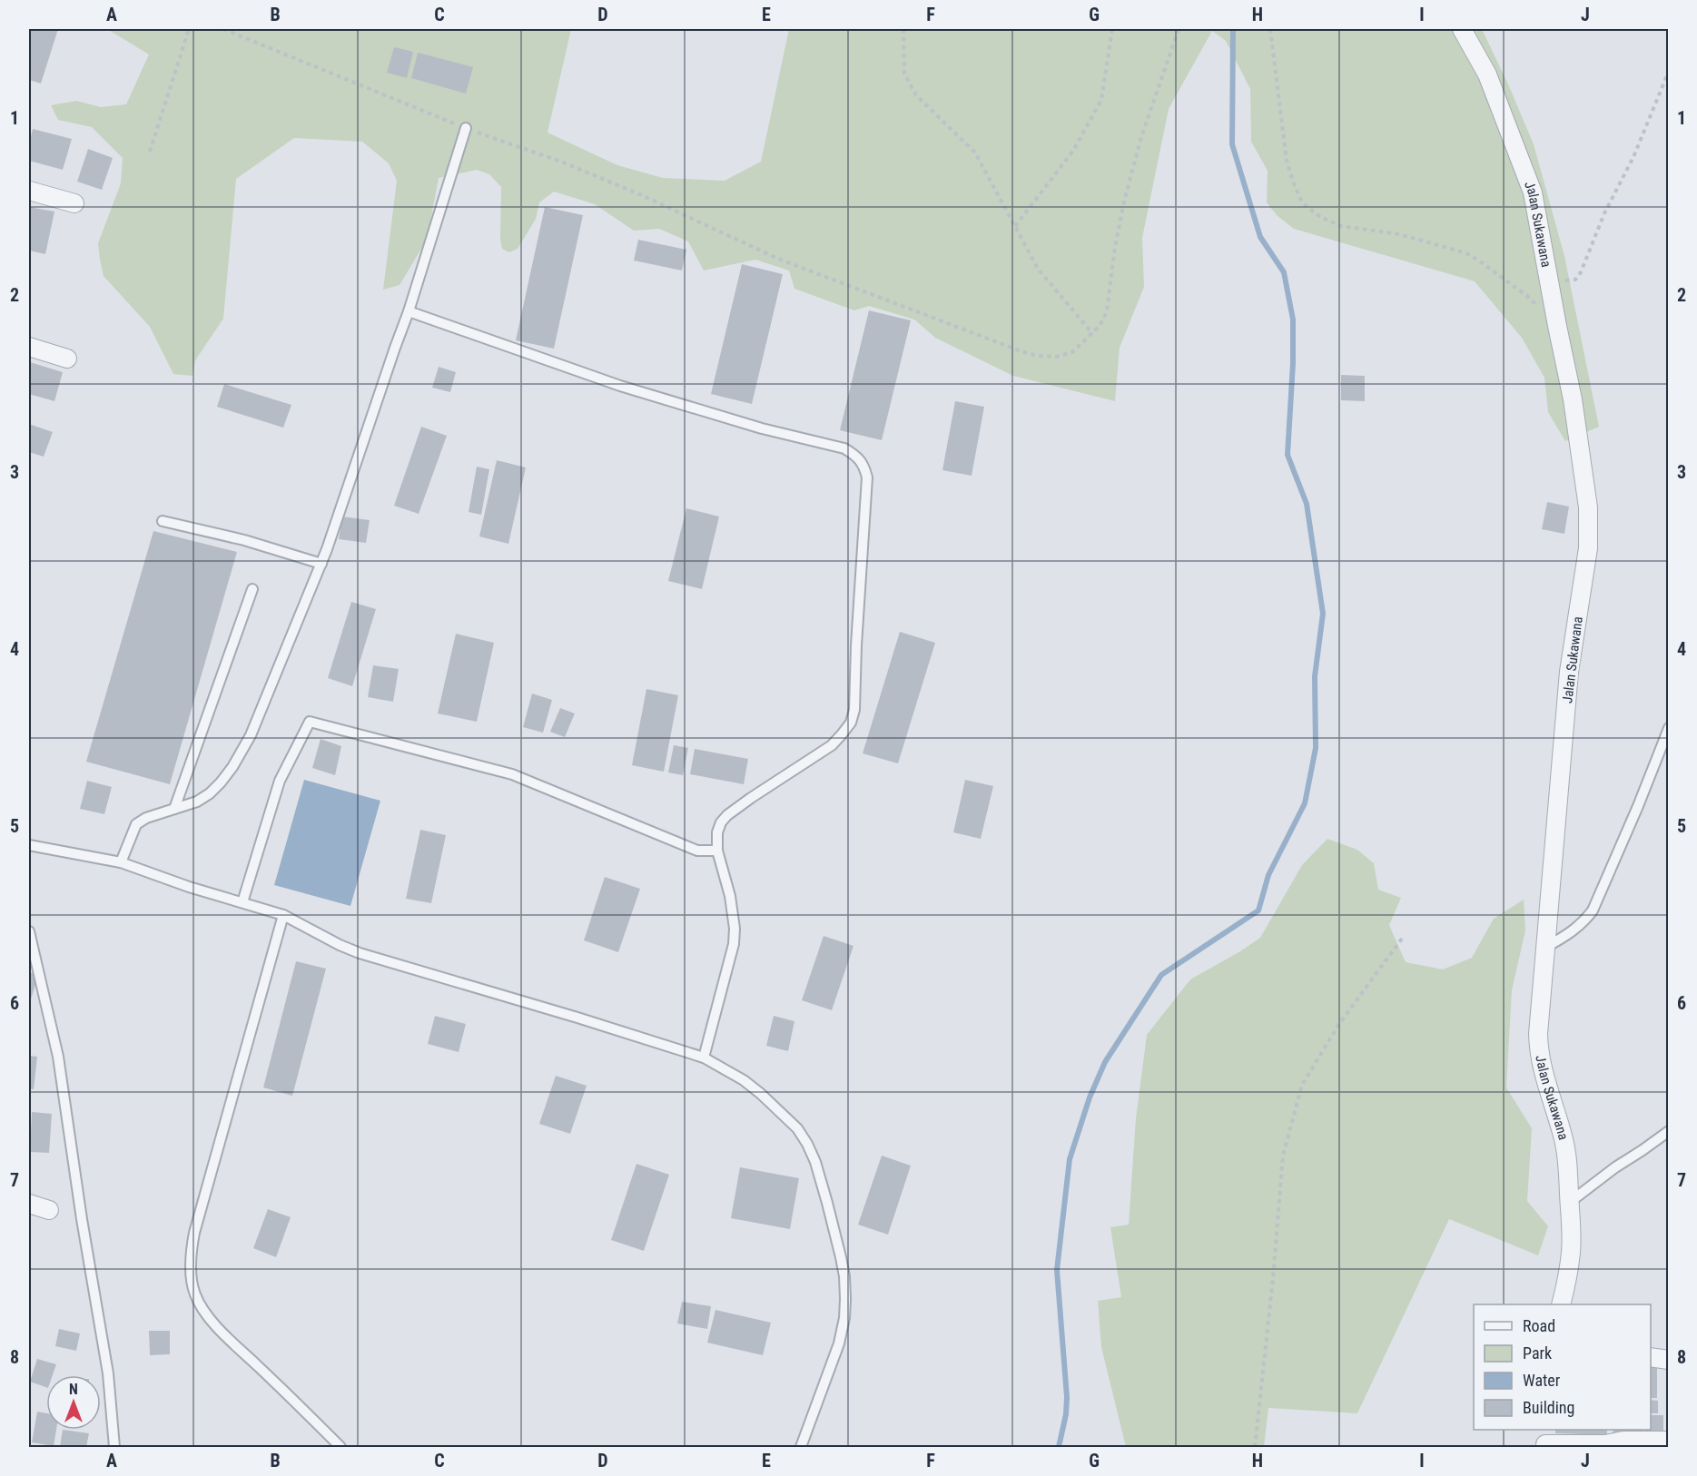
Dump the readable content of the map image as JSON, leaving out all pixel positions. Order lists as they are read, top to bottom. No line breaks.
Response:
{"streets":{"street":["Jalan Sukawana"]},"legend":["Road","Park","Water","Building"],"north":"top","grid":{"columns":["A","B","C","D","E","F","G","H","I","J"],"rows":["1","2","3","4","5","6","7","8"]}}
